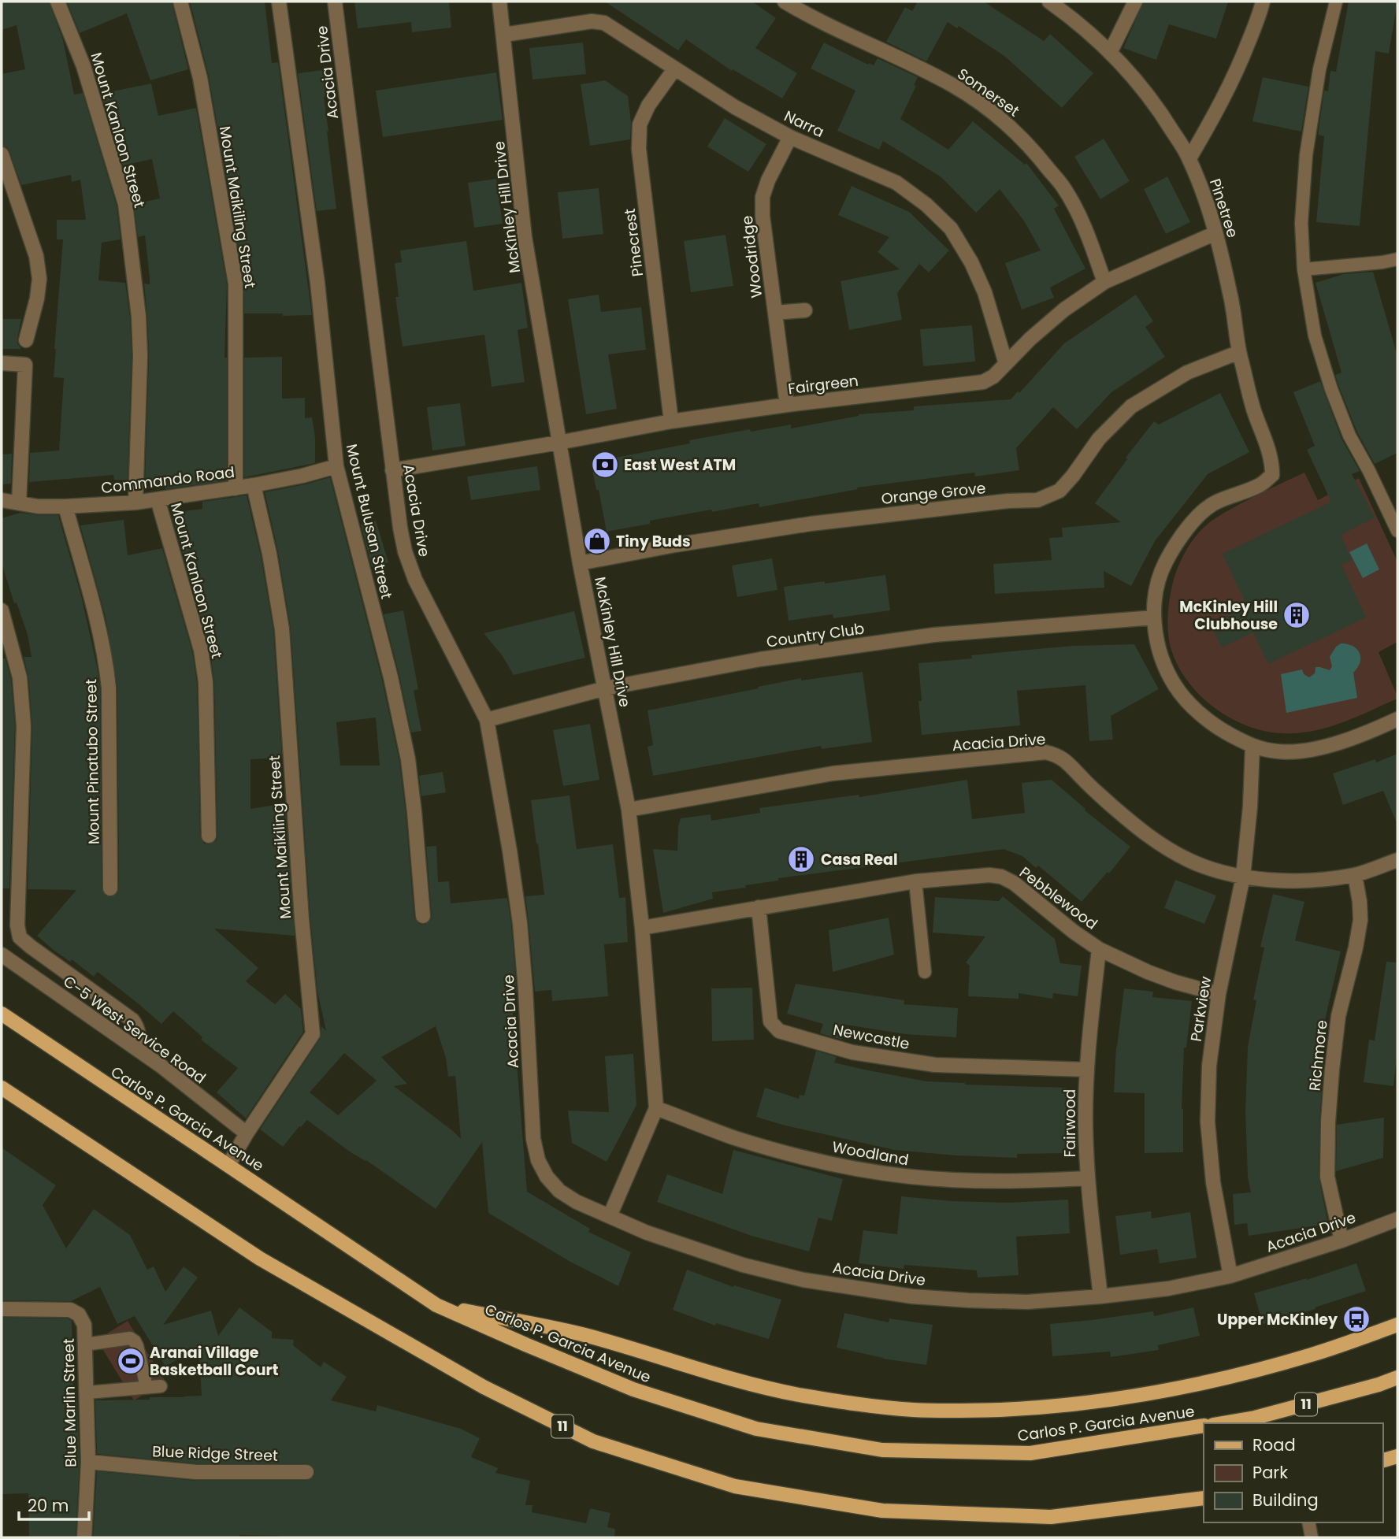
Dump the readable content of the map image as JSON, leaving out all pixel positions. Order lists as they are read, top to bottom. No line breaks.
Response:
{"streets":{"main road":["Carlos P. Garcia Avenue","11"],"street":["Acacia Drive","Somerset","Narra","Mount Kanlaon Street","Mount Maikiling Street","McKinley Hill Drive","Pinetree","Pinecrest","Woodridge","Fairgreen","Commando Road","Orange Grove","Mount Bulusan Street","Country Club","Mount Pinatubo Street","Pebblewood","Parkview","C-5 West Service Road","Newcastle","Richmore","Fairwood","Woodland","Blue Marlin Street","Blue Ridge Street"]},"crossings":[["Acacia Drive","McKinley Hill Drive"],["Acacia Drive","Fairgreen"],["Acacia Drive","Country Club"],["Acacia Drive","Parkview"],["Acacia Drive","Richmore"],["Acacia Drive","Fairwood"],["Somerset","Fairgreen"],["Narra","McKinley Hill Drive"],["Narra","Pinecrest"],["Narra","Woodridge"],["Narra","Fairgreen"],["Mount Kanlaon Street","Commando Road"],["Mount Maikiling Street","Commando Road"],["Mount Maikiling Street","C-5 West Service Road"],["Mount Maikiling Street","Carlos P. Garcia Avenue"],["McKinley Hill Drive","Fairgreen"],["McKinley Hill Drive","Orange Grove"],["McKinley Hill Drive","Country Club"],["McKinley Hill Drive","Pebblewood"],["McKinley Hill Drive","Woodland"],["Pinetree","Fairgreen"],["Pinetree","Orange Grove"],["Pinetree","Country Club"],["Pinecrest","Fairgreen"],["Woodridge","Fairgreen"],["Commando Road","Mount Bulusan Street"],["Commando Road","Mount Pinatubo Street"],["Pebblewood","Parkview"],["Pebblewood","Newcastle"],["Pebblewood","Fairwood"],["Newcastle","Fairwood"],["Fairwood","Woodland"],["Blue Marlin Street","Blue Ridge Street"]],"places":{"bank":["East West ATM"],"shop":["Tiny Buds"],"building":["McKinley Hill Clubhouse","Casa Real"],"bus stop":["Upper McKinley"],"sports":["Aranai Village Basketball Court"]},"legend":["Road","Park","Building"],"scale_bar":"20 m"}
